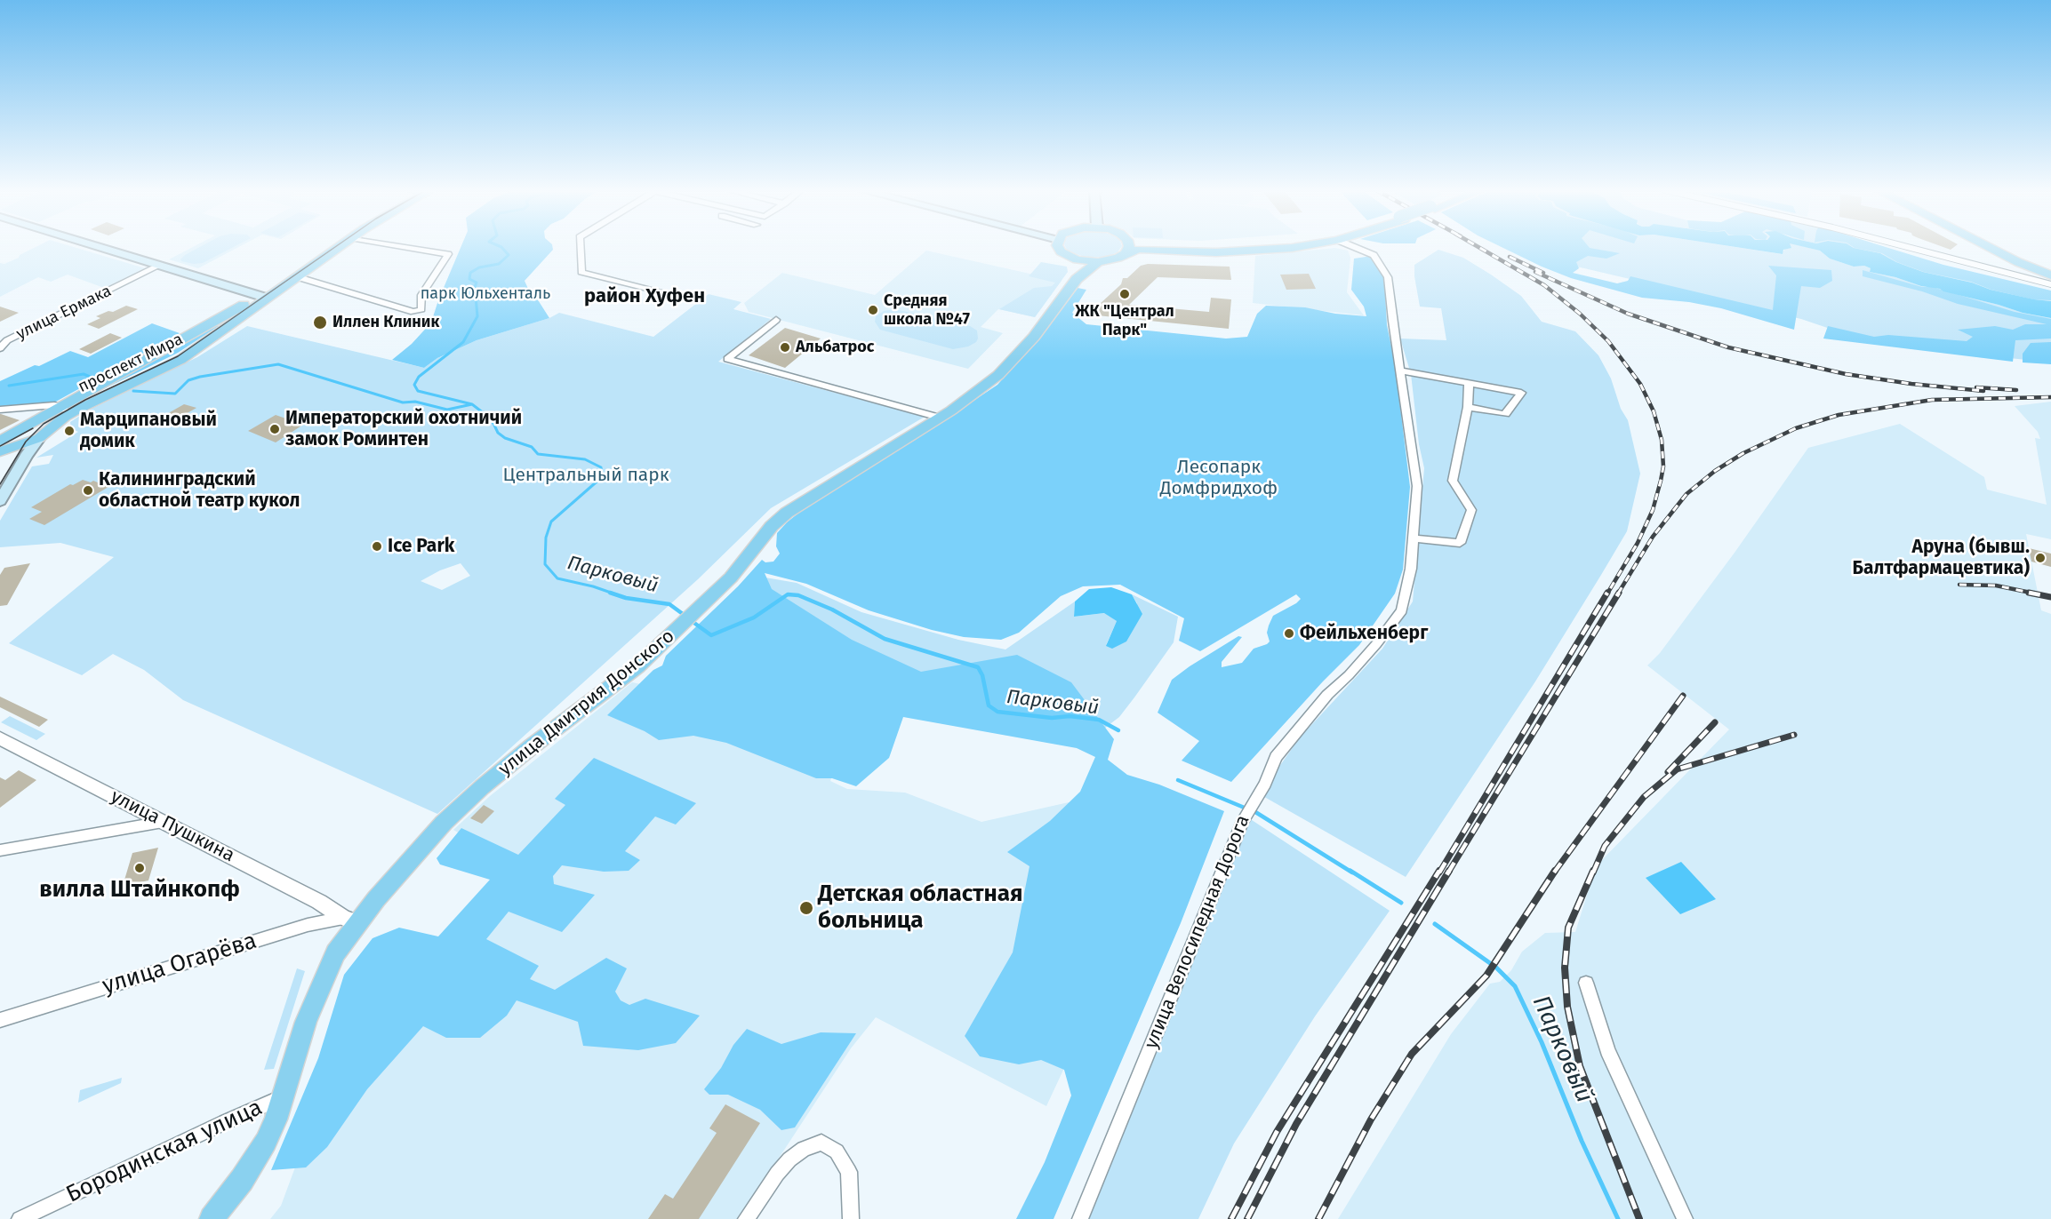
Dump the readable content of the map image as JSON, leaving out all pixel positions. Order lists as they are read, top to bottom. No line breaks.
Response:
{"streets":{"main road":["проспект Мира","улица Дмитрия Донского"],"street":["улица Ермака","улица Пушкина","улица Велосипедная Дорога","улица Огарёва","Бородинская улица"]},"crossings":[["улица Дмитрия Донского","улица Пушкина"],["улица Дмитрия Донского","улица Огарёва"],["улица Дмитрия Донского","Бородинская улица"],["улица Пушкина","улица Огарёва"]],"districts":["район Хуфен"],"water":["Парковый"],"parks":["парк Юльхенталь","Лесопарк Домфридхоф","Центральный парк"],"places":["ЖК \"Централ Парк\"","Средняя школа №47","Иллен Клиник","Альбатрос","Императорский охотничий замок Роминтен","Марципановый домик","Калининградский областной театр кукол","Ice Park","Аруна (бывш. Балтфармацевтика)","Фейльхенберг","вилла Штайнкопф","Детская областная больница"]}
